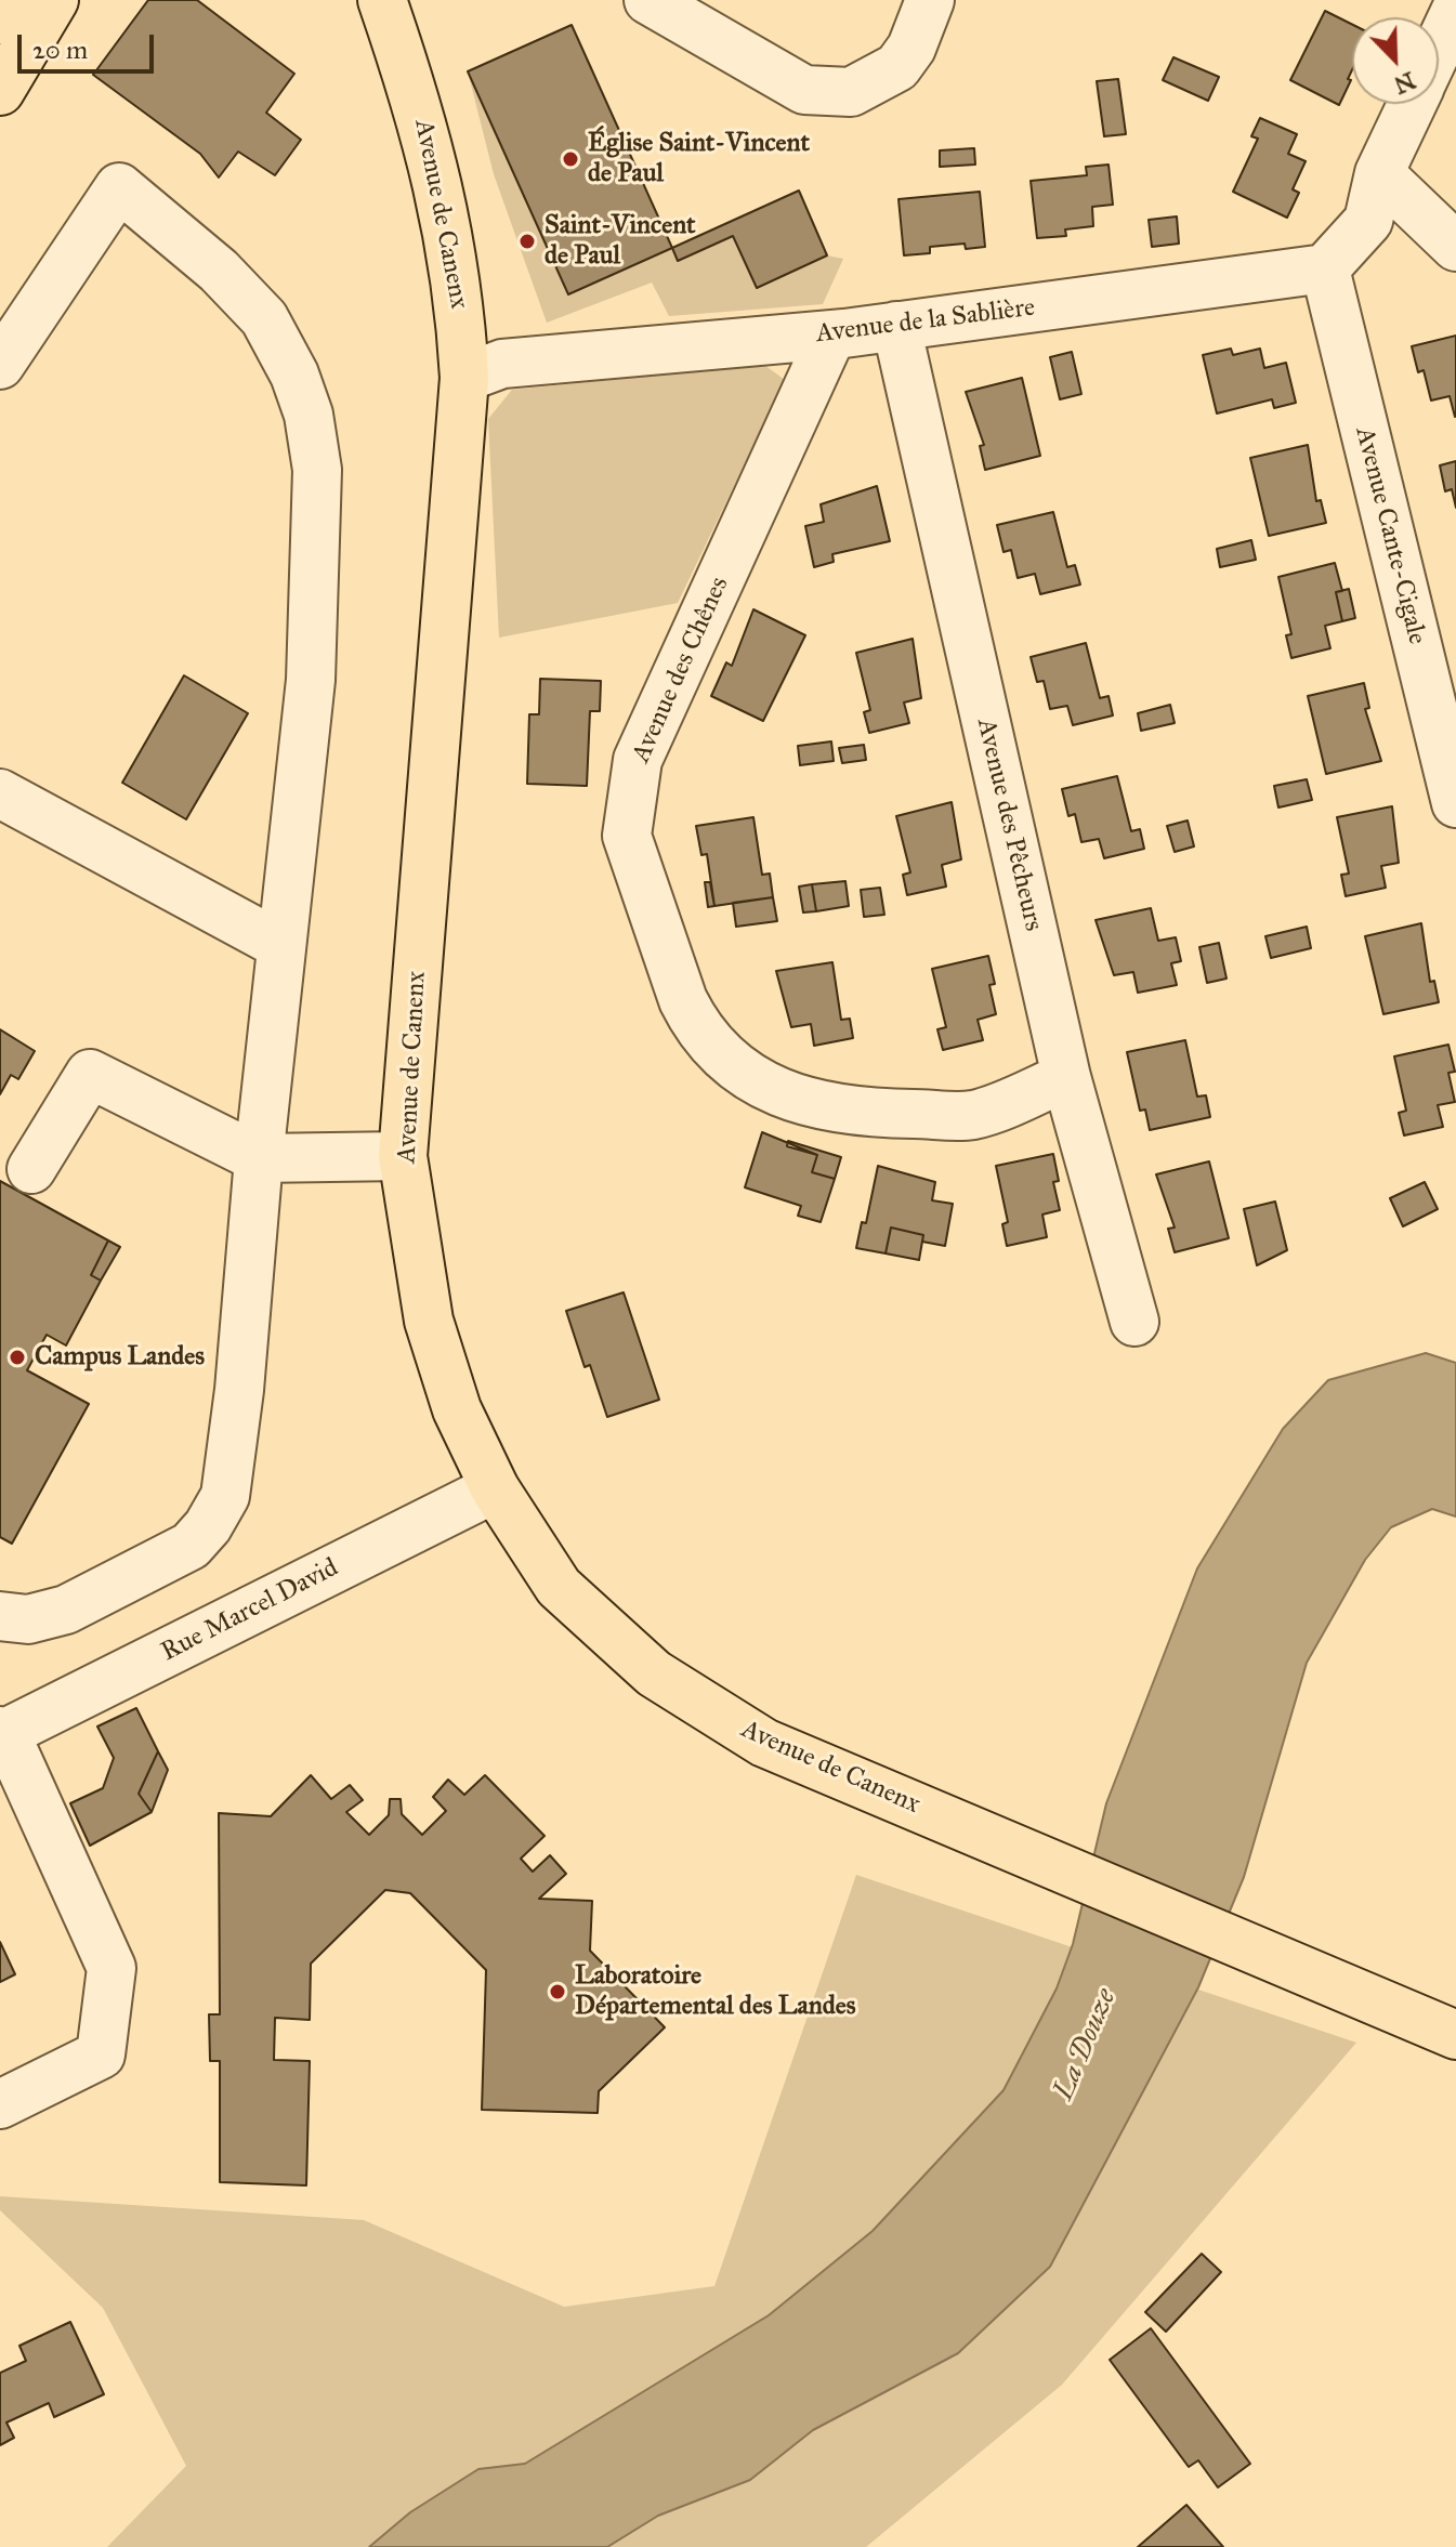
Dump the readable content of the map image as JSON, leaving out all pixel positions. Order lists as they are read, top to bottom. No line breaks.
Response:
{"streets":{"main road":["Avenue de Canenx"],"street":["Avenue de la Sablière","Avenue Cante-Cigale","Avenue des Chênes","Avenue des Pêcheurs","Rue Marcel David"]},"crossings":[["Avenue de Canenx","Avenue de la Sablière"],["Avenue de Canenx","Rue Marcel David"],["Avenue de la Sablière","Avenue Cante-Cigale"],["Avenue de la Sablière","Avenue des Chênes"],["Avenue de la Sablière","Avenue des Pêcheurs"],["Avenue des Chênes","Avenue des Pêcheurs"]],"water":["La Douze"],"places":["Église Saint-Vincent de Paul","Saint-Vincent de Paul","Campus Landes","Laboratoire Départemental des Landes"],"scale_bar":"20 m","north":"bottom right"}
